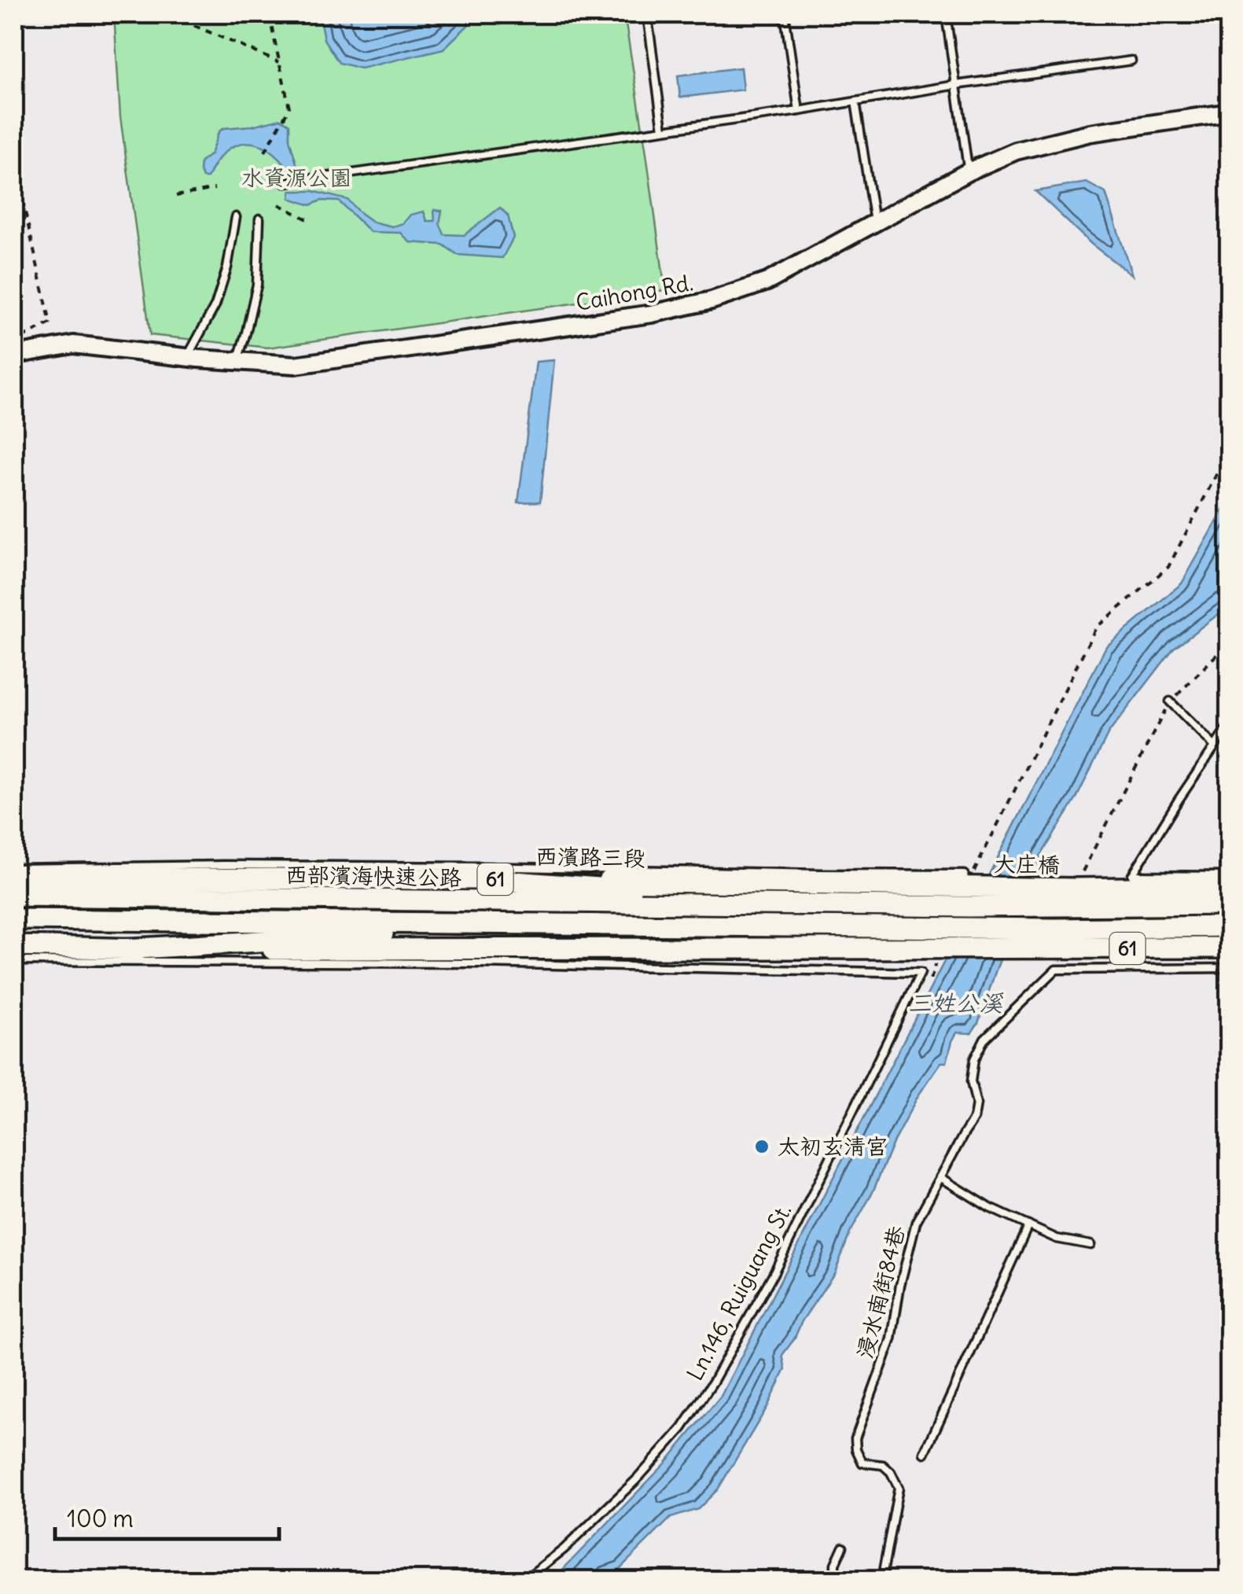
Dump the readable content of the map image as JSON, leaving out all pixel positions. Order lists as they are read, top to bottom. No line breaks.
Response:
{"streets":{"main road":["西濱路三段","大庄橋","西部濱海快速公路","61"],"street":["Caihong Rd."],"lane":["Ln.146, Ruiguang St.","浸水南街84巷"]},"crossings":[["西濱路三段","大庄橋"],["大庄橋","西部濱海快速公路"],["大庄橋","61"]],"water":["三姓公溪"],"parks":["水資源公園"],"places":["太初玄清宮"],"scale_bar":"100 m"}
